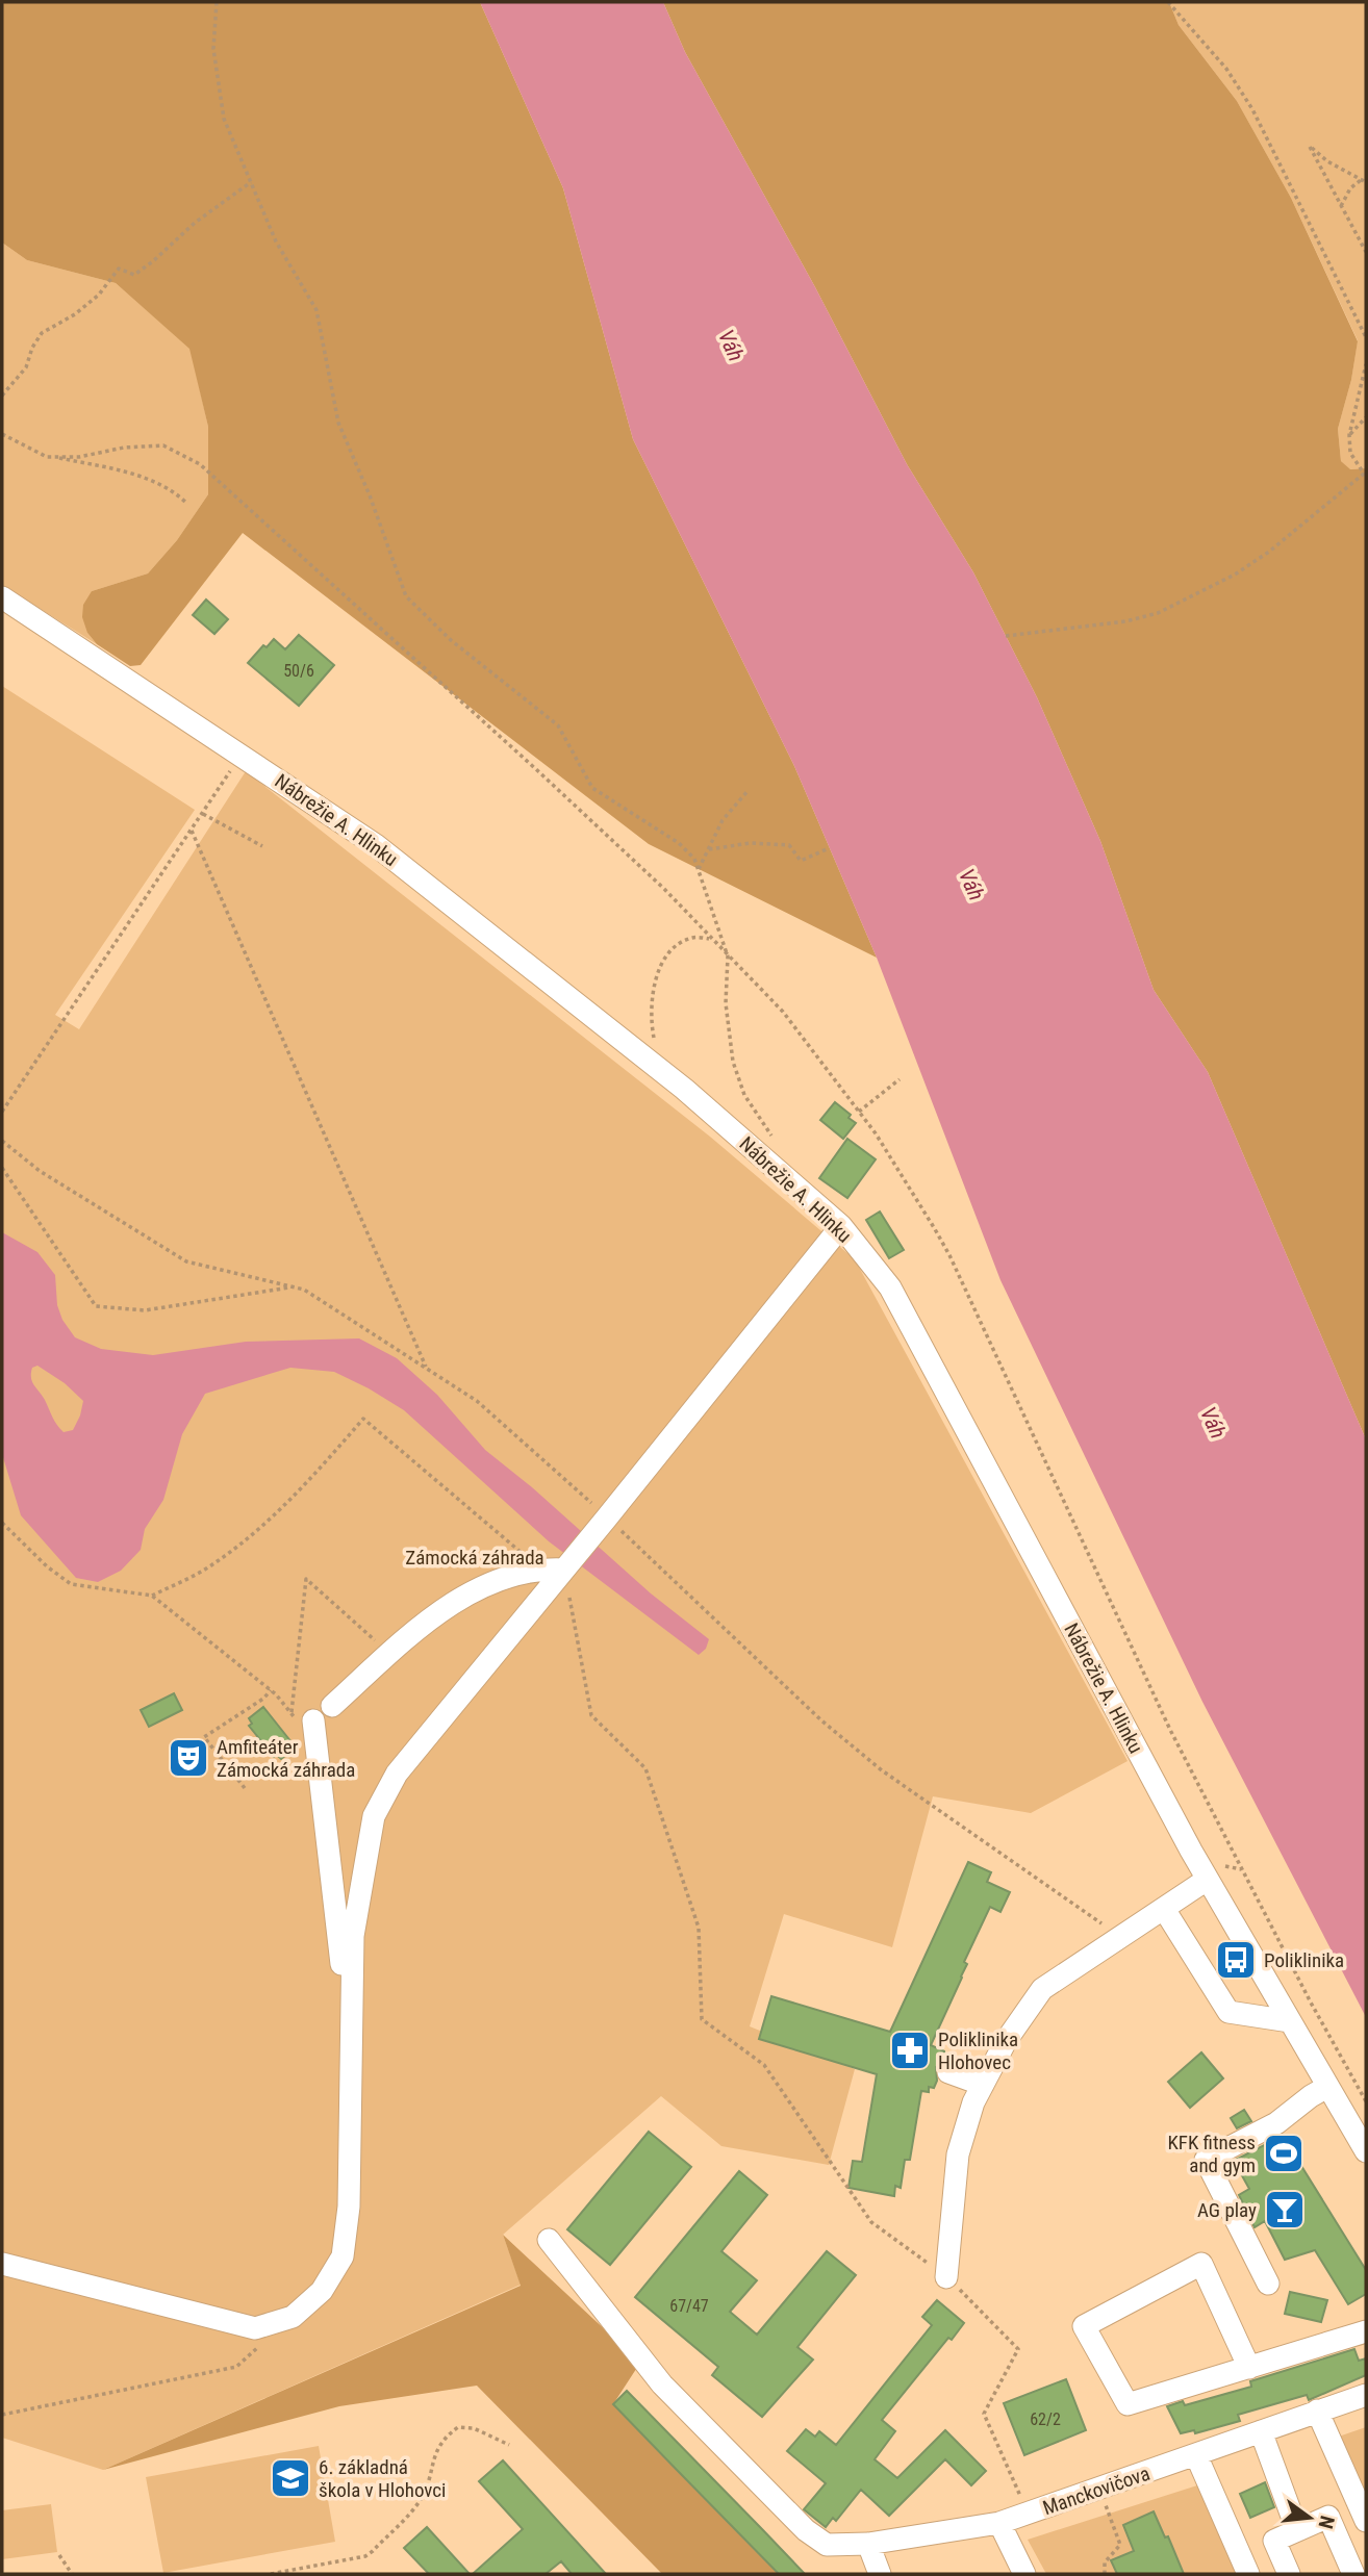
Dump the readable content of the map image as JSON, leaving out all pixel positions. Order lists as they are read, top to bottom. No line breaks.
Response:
{"streets":{"street":["Nábrežie A. Hlinku","Manckovičova"]},"water":["Váh"],"parks":["Zámocká záhrada"],"places":{"theatre":["Amfiteáter Zámocká záhrada"],"bus stop":["Poliklinika"],"pharmacy":["Poliklinika Hlohovec"],"sports":["KFK fitness and gym"],"bar":["AG play"],"school or university":["6. základná škola v Hlohovci"]},"house_numbers":["50/6","67/47","62/2"],"north":"right"}
